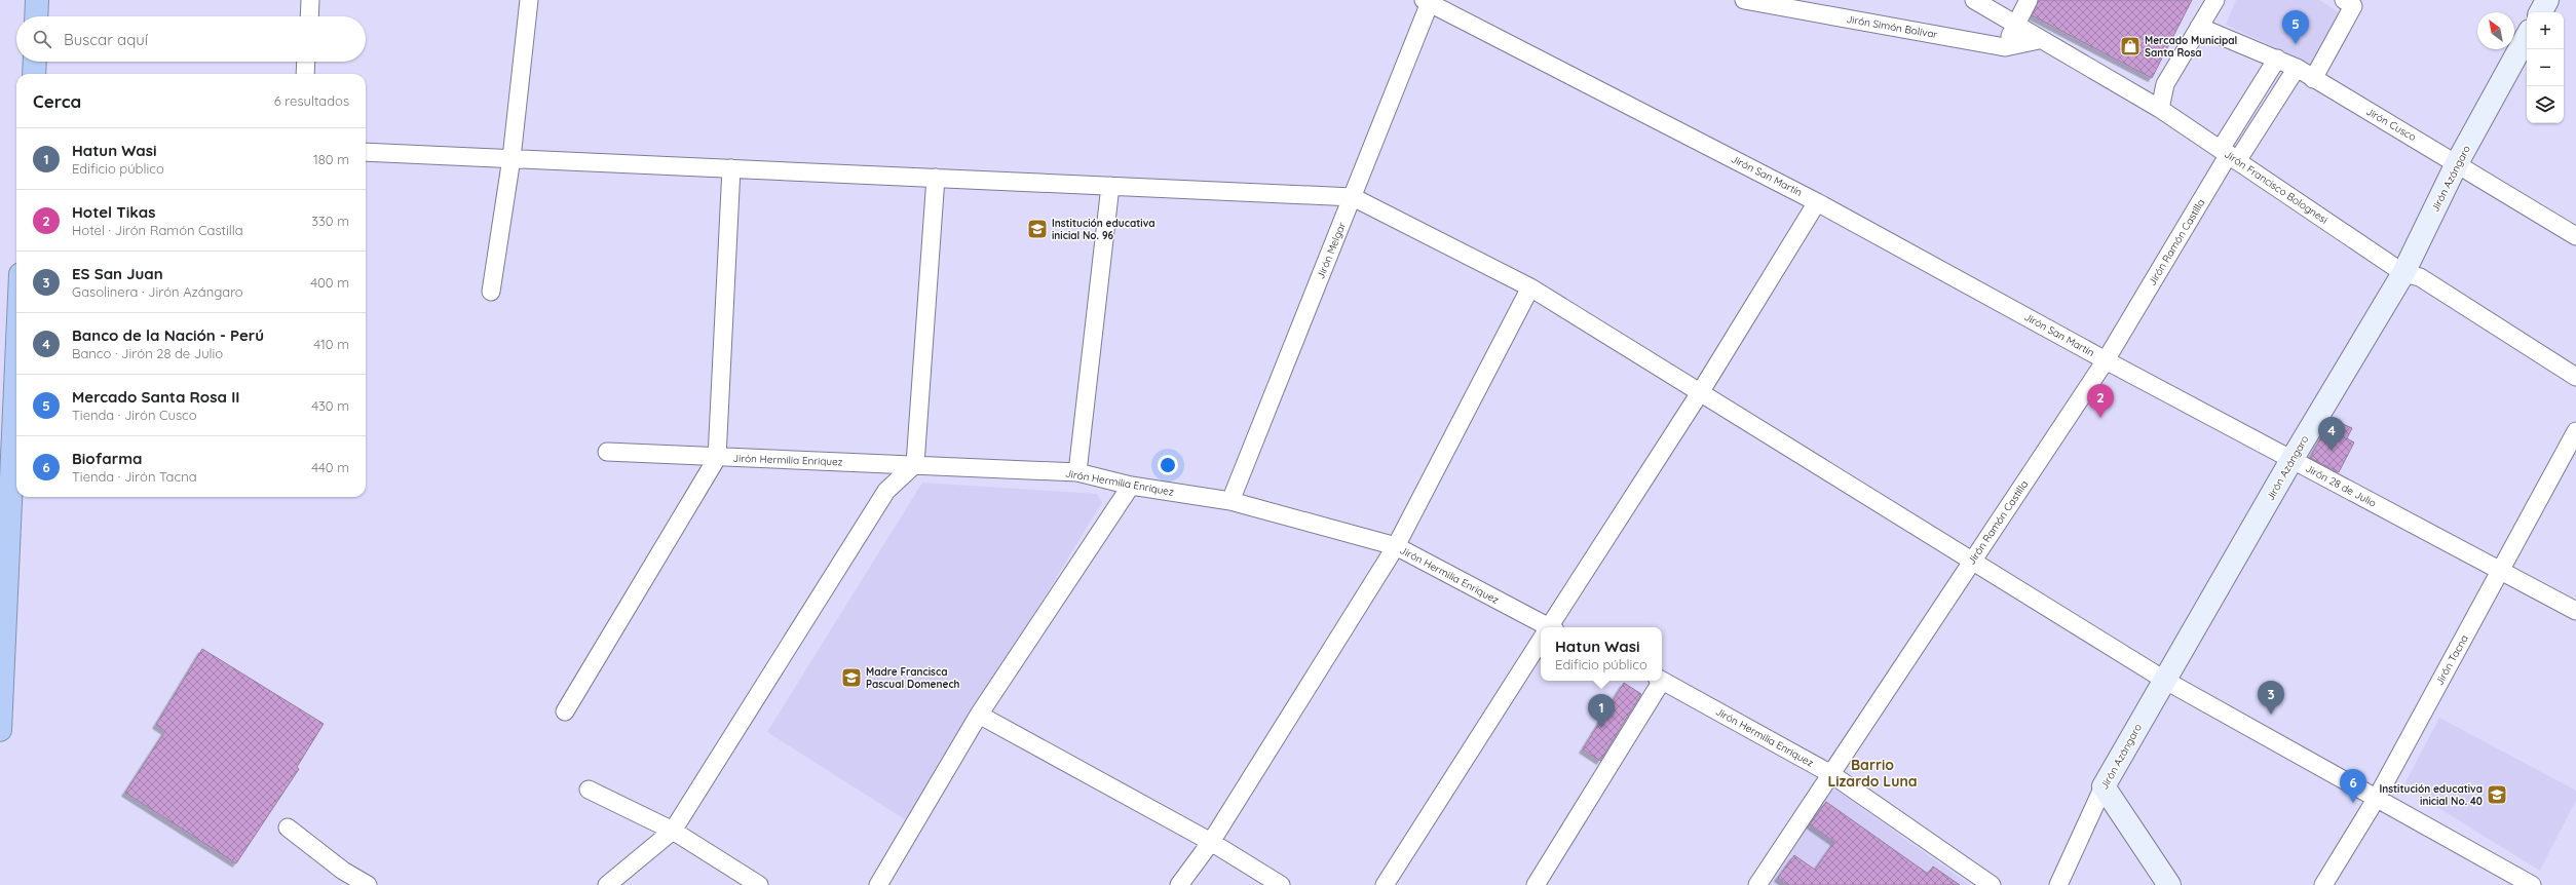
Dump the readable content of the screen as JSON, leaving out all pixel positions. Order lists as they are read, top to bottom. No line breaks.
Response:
{"streets":{"street":["Jirón Simón Bolívar","Jirón Cusco","Jirón San Martín","Jirón Azángaro","Jirón Francisco Bolognesi","Jirón Ramón Castilla","Jirón Melgar","Jirón Hermilia Enriquez","Jirón 28 de Julio","Jirón Tacna"]},"crossings":[["Jirón Simón Bolívar","Jirón Francisco Bolognesi"],["Jirón Cusco","Jirón Azángaro"],["Jirón San Martín","Jirón Ramón Castilla"],["Jirón San Martín","Jirón Melgar"],["Jirón San Martín","Jirón 28 de Julio"],["Jirón Azángaro","Jirón Francisco Bolognesi"],["Jirón Azángaro","Jirón 28 de Julio"],["Jirón Francisco Bolognesi","Jirón Ramón Castilla"],["Jirón Ramón Castilla","Jirón Hermilia Enriquez"],["Jirón Ramón Castilla","Jirón 28 de Julio"],["Jirón Melgar","Jirón Hermilia Enriquez"],["Jirón 28 de Julio","Jirón Tacna"]],"districts":["Barrio Lizardo Luna"],"places":{"shop":["Mercado Municipal Santa Rosa"],"school or university":["Institución educativa inicial No. 96","Madre Francisca Pascual Domenech","Institución educativa inicial No. 40"]},"north":"top left","page":{"pins":["5","2","4","3","1","6"],"map_buttons":["+","−"],"search":"Buscar aquí","heading":["Cerca","6 resultados"],"list":[{"mark":"1","name":"Hatun Wasi","note":"Edificio público","value":"180 m"},{"mark":"2","name":"Hotel Tikas","note":"Hotel · Jirón Ramón Castilla","value":"330 m"},{"mark":"3","name":"ES San Juan","note":"Gasolinera · Jirón Azángaro","value":"400 m"},{"mark":"4","name":"Banco de la Nación - Perú","note":"Banco · Jirón 28 de Julio","value":"410 m"},{"mark":"5","name":"Mercado Santa Rosa II","note":"Tienda · Jirón Cusco","value":"430 m"},{"mark":"6","name":"Biofarma","note":"Tienda · Jirón Tacna","value":"440 m"}],"popup":["Hatun Wasi","Edificio público"]}}
